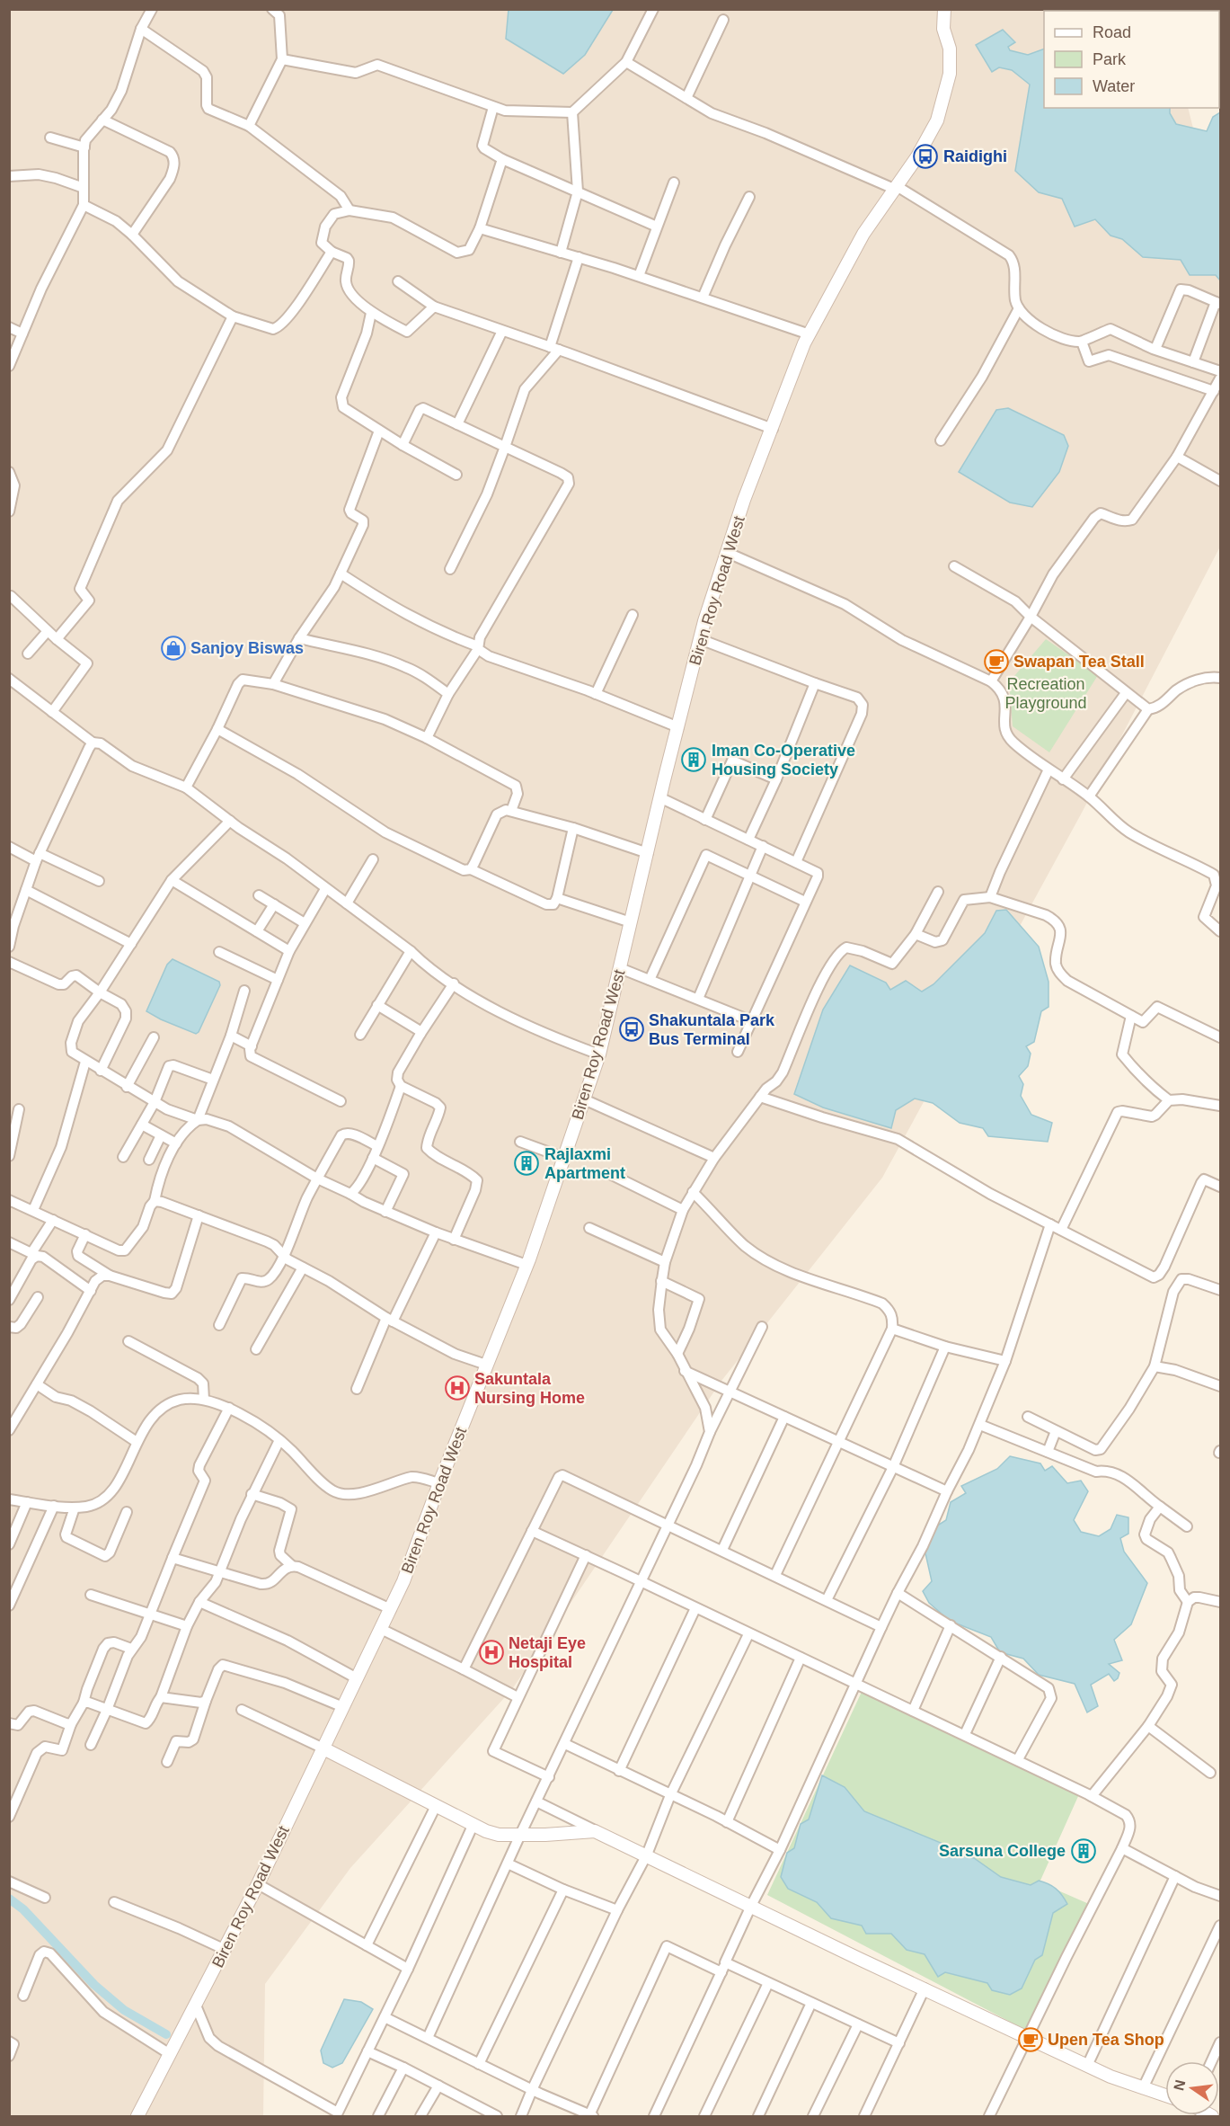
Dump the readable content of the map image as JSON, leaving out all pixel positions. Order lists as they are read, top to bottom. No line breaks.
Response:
{"streets":{"main road":["Biren Roy Road West"]},"parks":["Recreation Playground"],"places":{"bus stop":["Raidighi","Shakuntala Park Bus Terminal"],"shop":["Sanjoy Biswas"],"cafe":["Swapan Tea Stall","Upen Tea Shop"],"building":["Iman Co-Operative Housing Society","Rajlaxmi Apartment","Sarsuna College"],"hospital":["Sakuntala Nursing Home","Netaji Eye Hospital"]},"legend":["Road","Park","Water"],"north":"left"}
